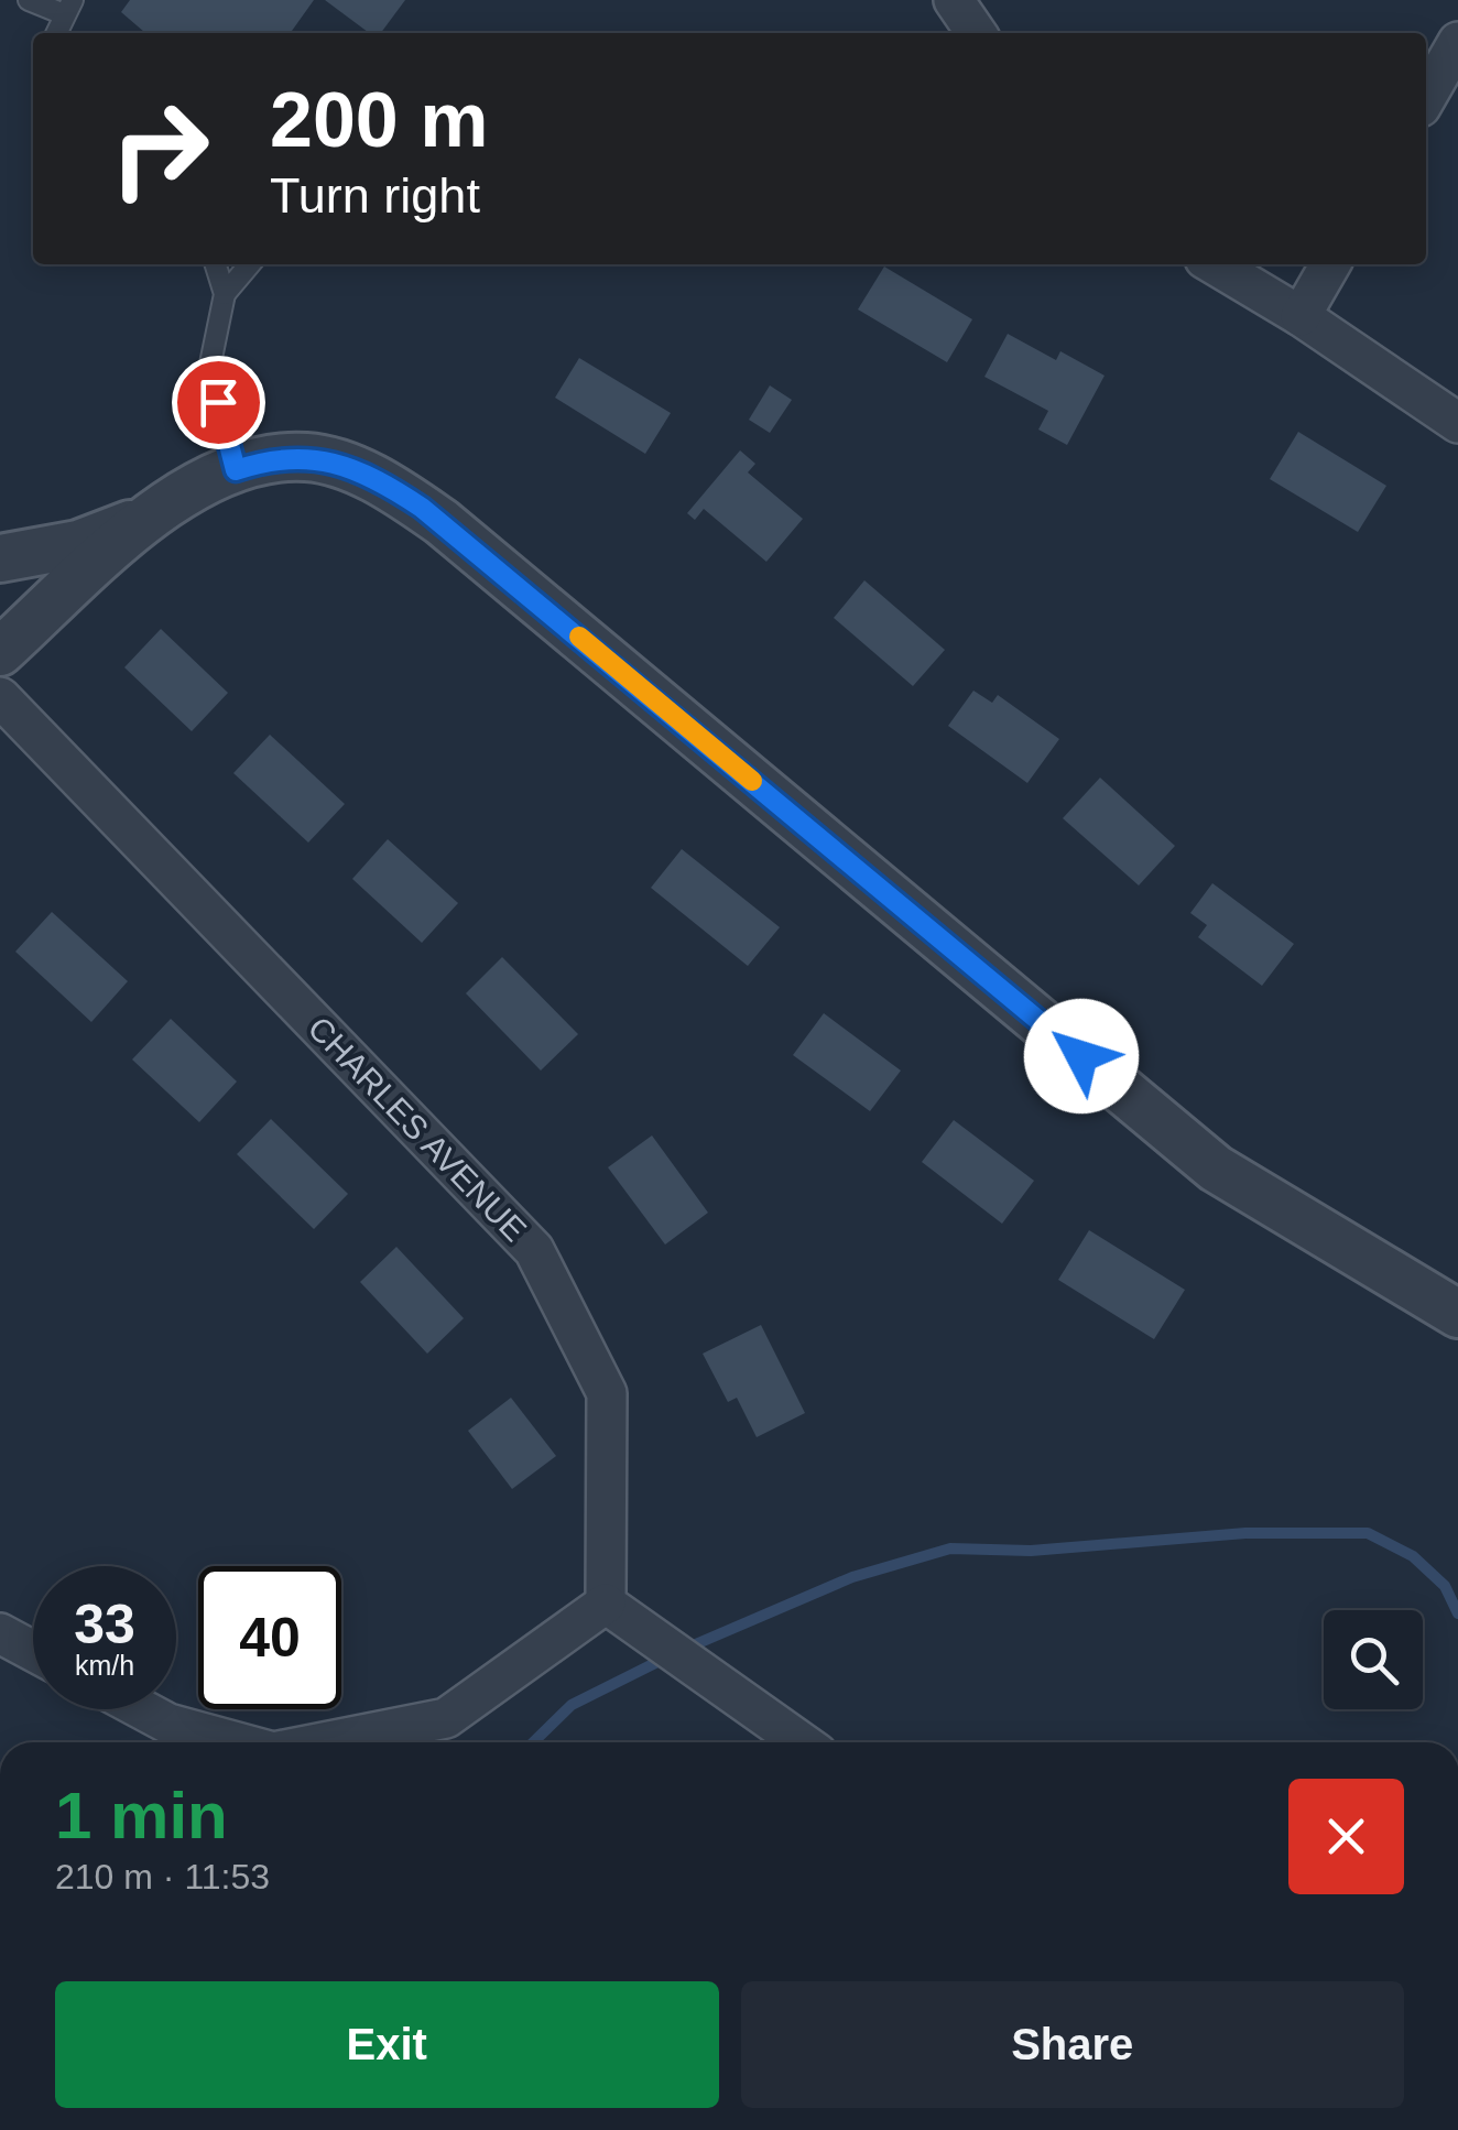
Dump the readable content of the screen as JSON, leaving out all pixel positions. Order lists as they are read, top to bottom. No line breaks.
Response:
{"streets":{"street":["CHARLES AVENUE"]},"page":{"turn":["200 m","Turn right"],"speed":"33 km/h","limit":"40","heading":["1 min","210 m · 11:53"],"buttons":["Exit","Share"]}}
